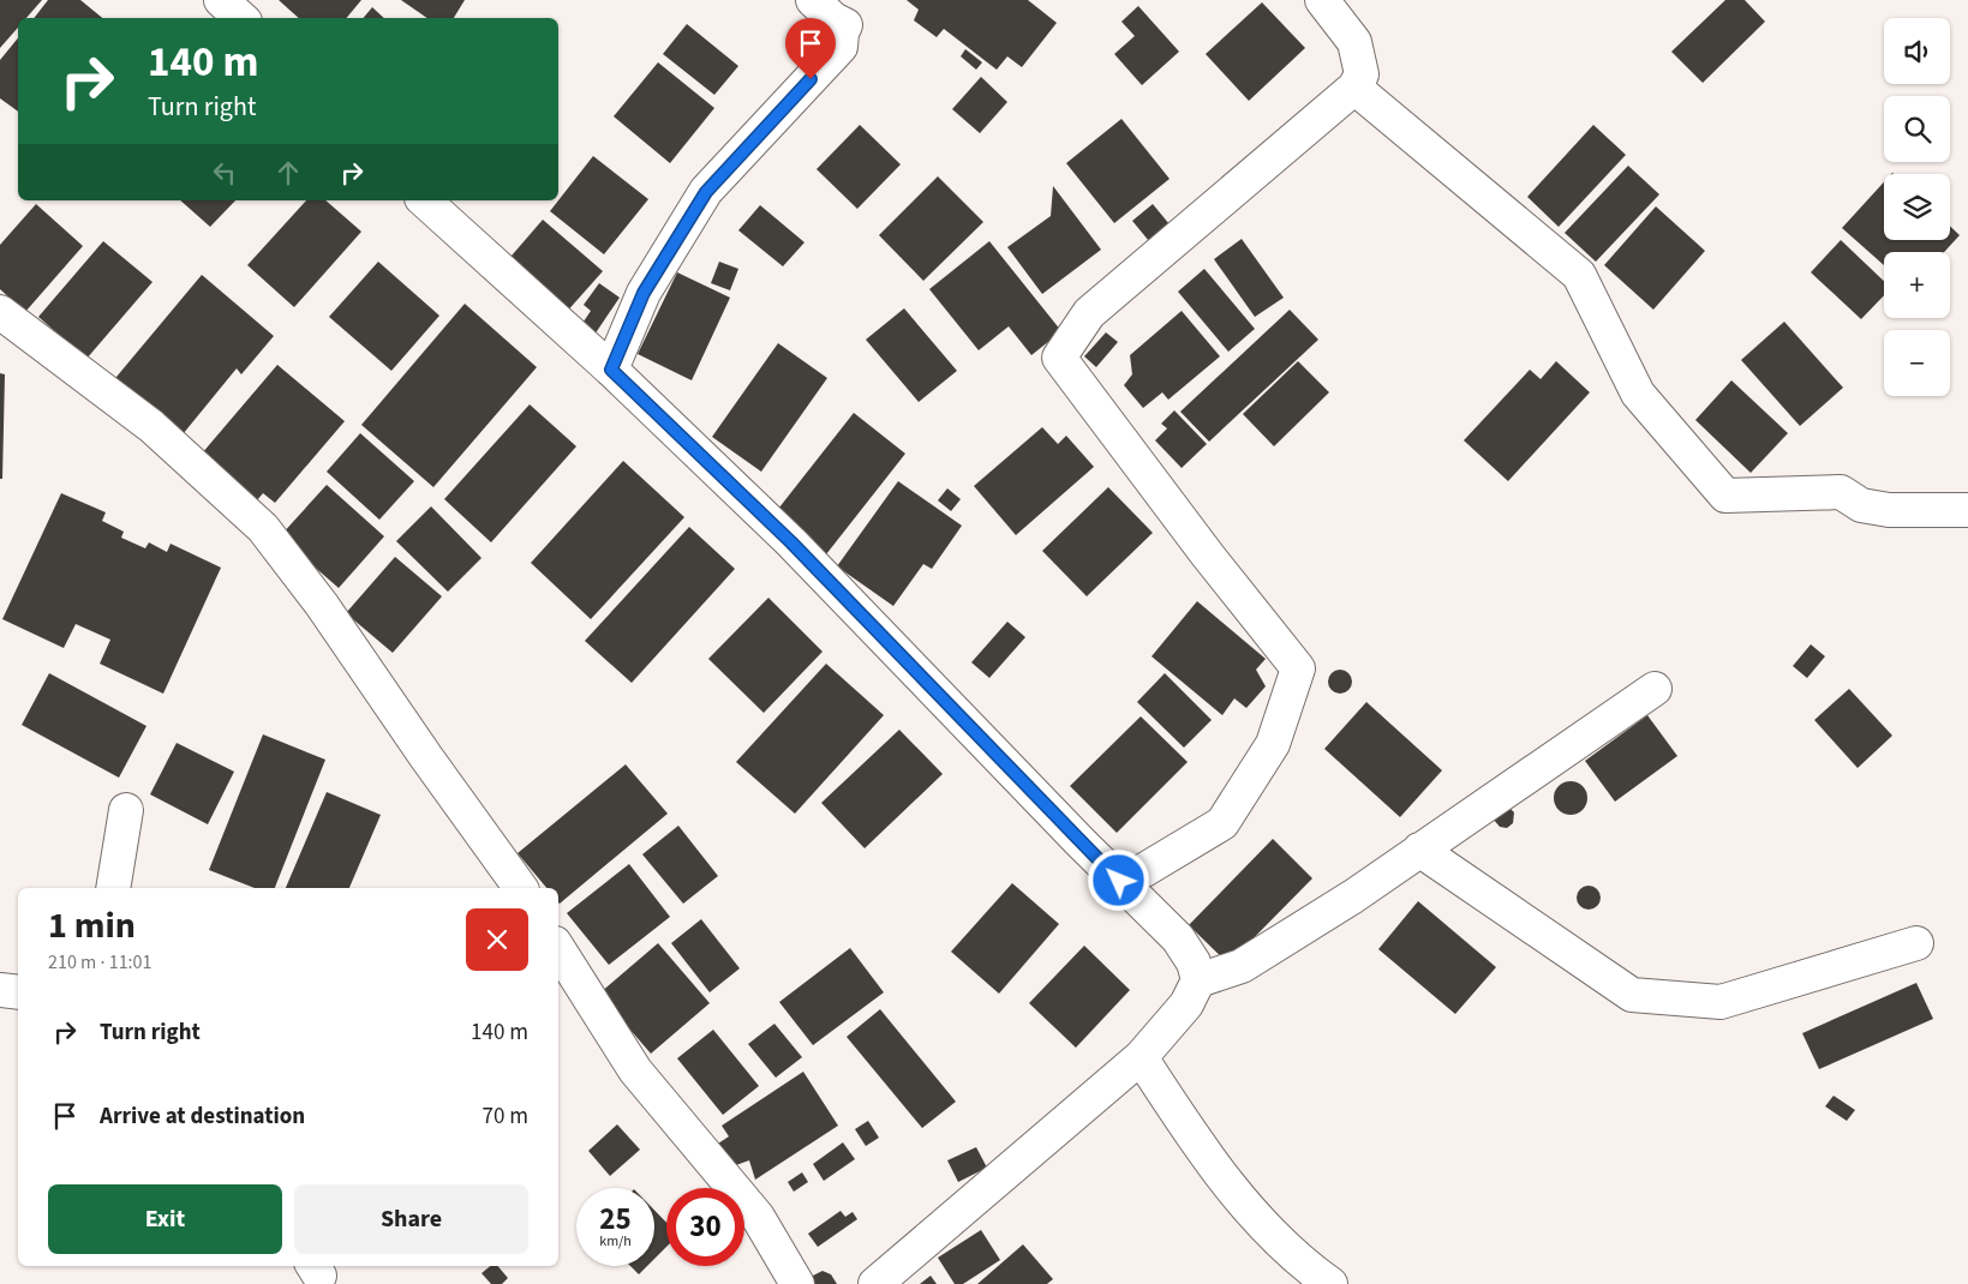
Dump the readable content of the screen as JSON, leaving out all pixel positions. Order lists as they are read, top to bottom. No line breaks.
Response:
{"page":{"map_buttons":["+","−"],"turn":["140 m","Turn right"],"heading":["1 min","210 m · 11:01"],"list":[{"name":"Turn right","value":"140 m"},{"name":"Arrive at destination","value":"70 m"}],"buttons":["Exit","Share"],"speed":"25 km/h","limit":"30"}}
